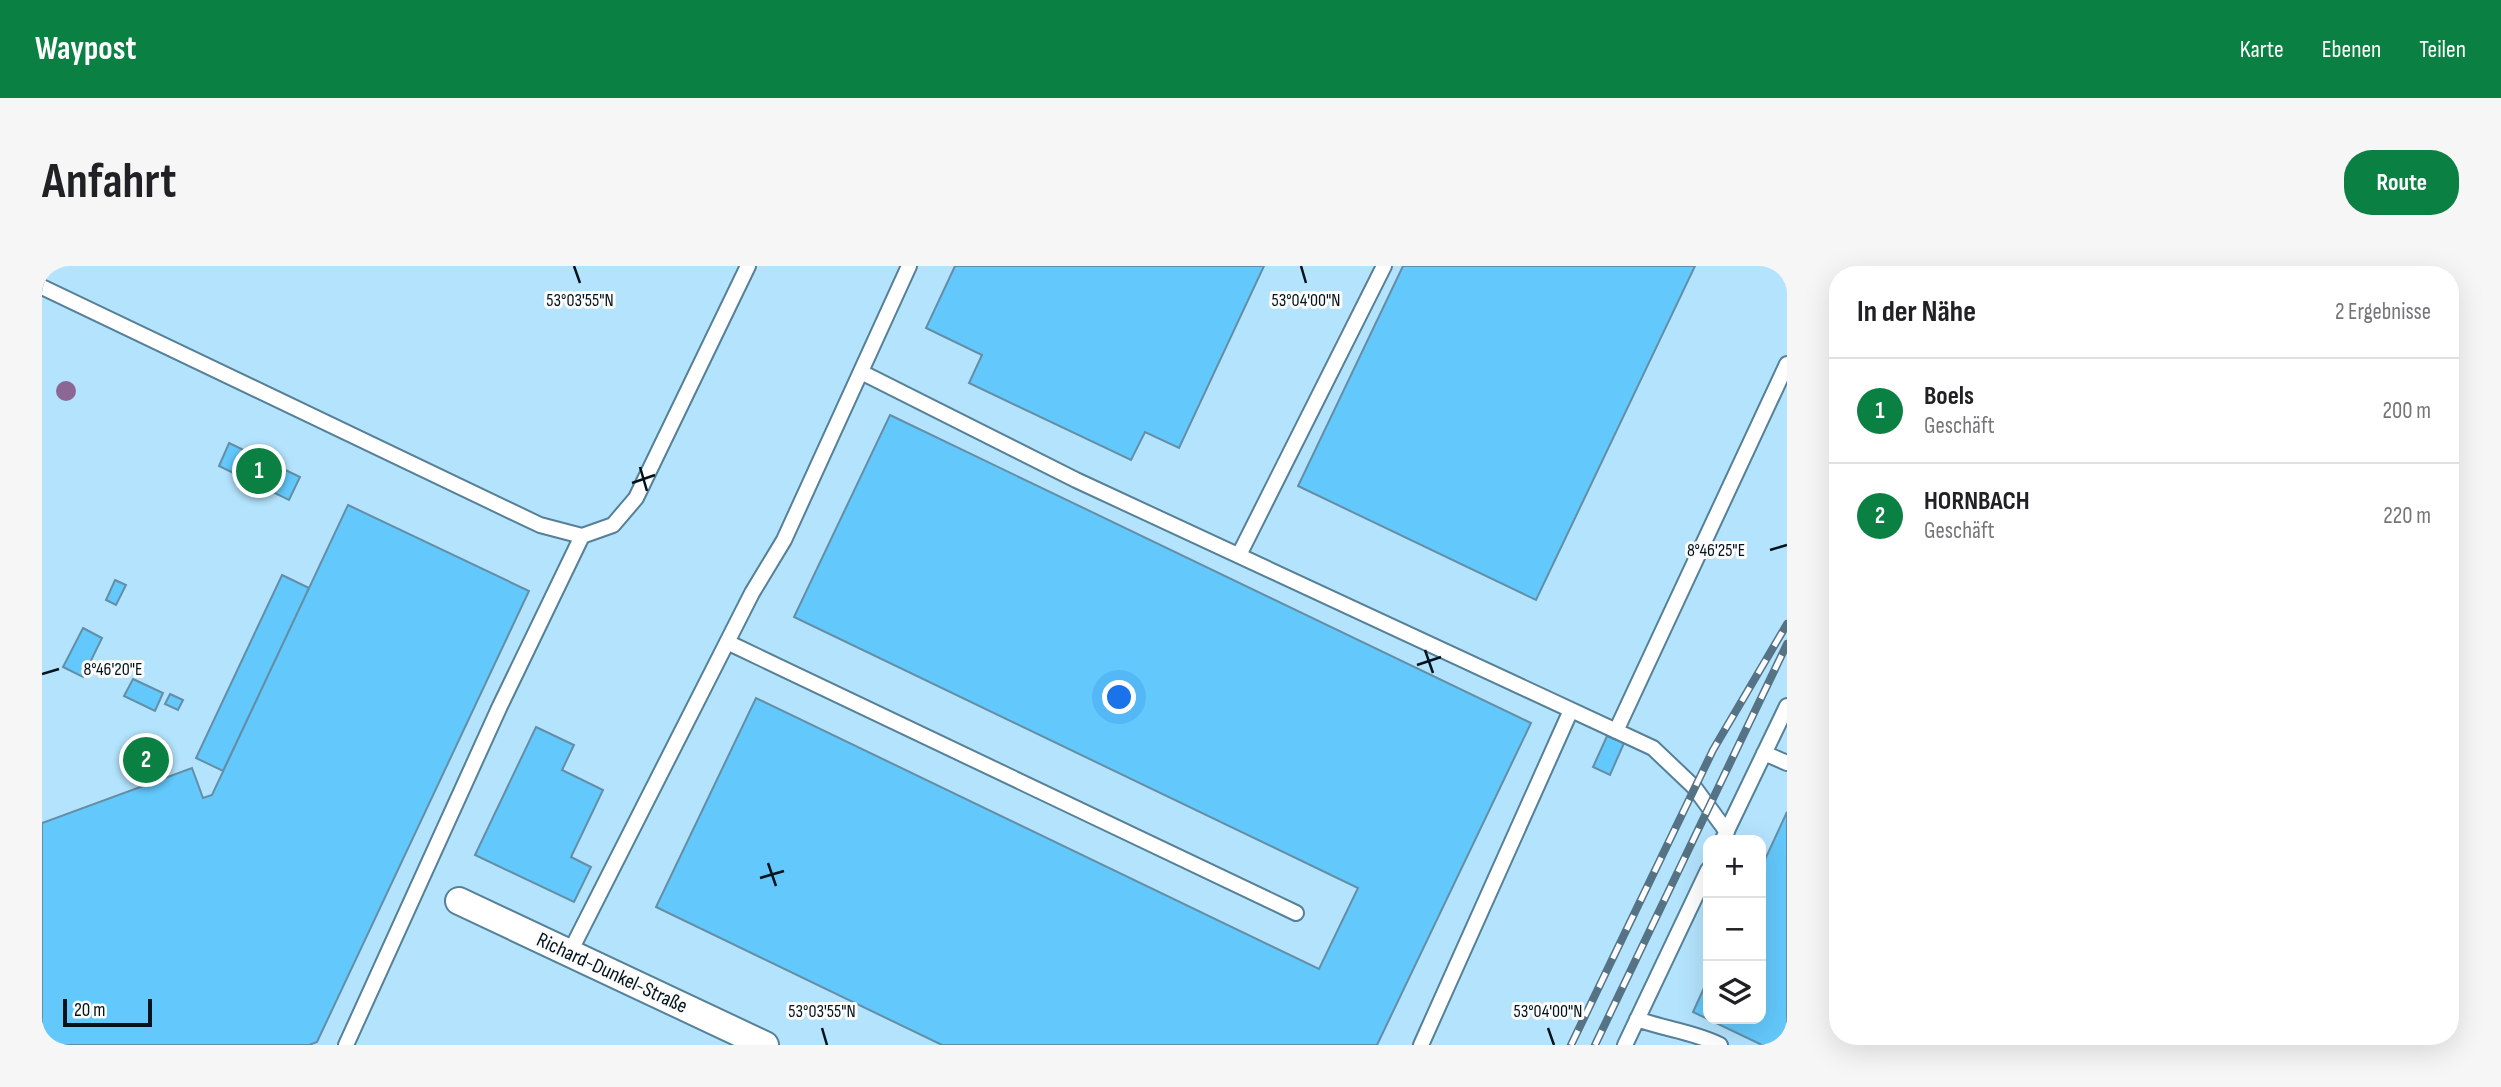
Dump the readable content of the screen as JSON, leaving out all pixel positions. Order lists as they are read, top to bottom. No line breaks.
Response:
{"streets":{"street":["Richard-Dunkel-Straße"]},"scale_bar":"20 m","page":{"header":"Waypost","nav":["Karte","Ebenen","Teilen"],"buttons":"Route","title":"Anfahrt","heading":["In der Nähe","2 Ergebnisse"],"list":[{"mark":"1","name":"Boels","note":"Geschäft","value":"200 m"},{"mark":"2","name":"HORNBACH","note":"Geschäft","value":"220 m"}],"pins":["1","2"],"map_buttons":["+","−"],"scale":"20 m"},"coordinates":["53°03'55\"N","53°04'00\"N","8°46'25\"E","8°46'20\"E"]}
